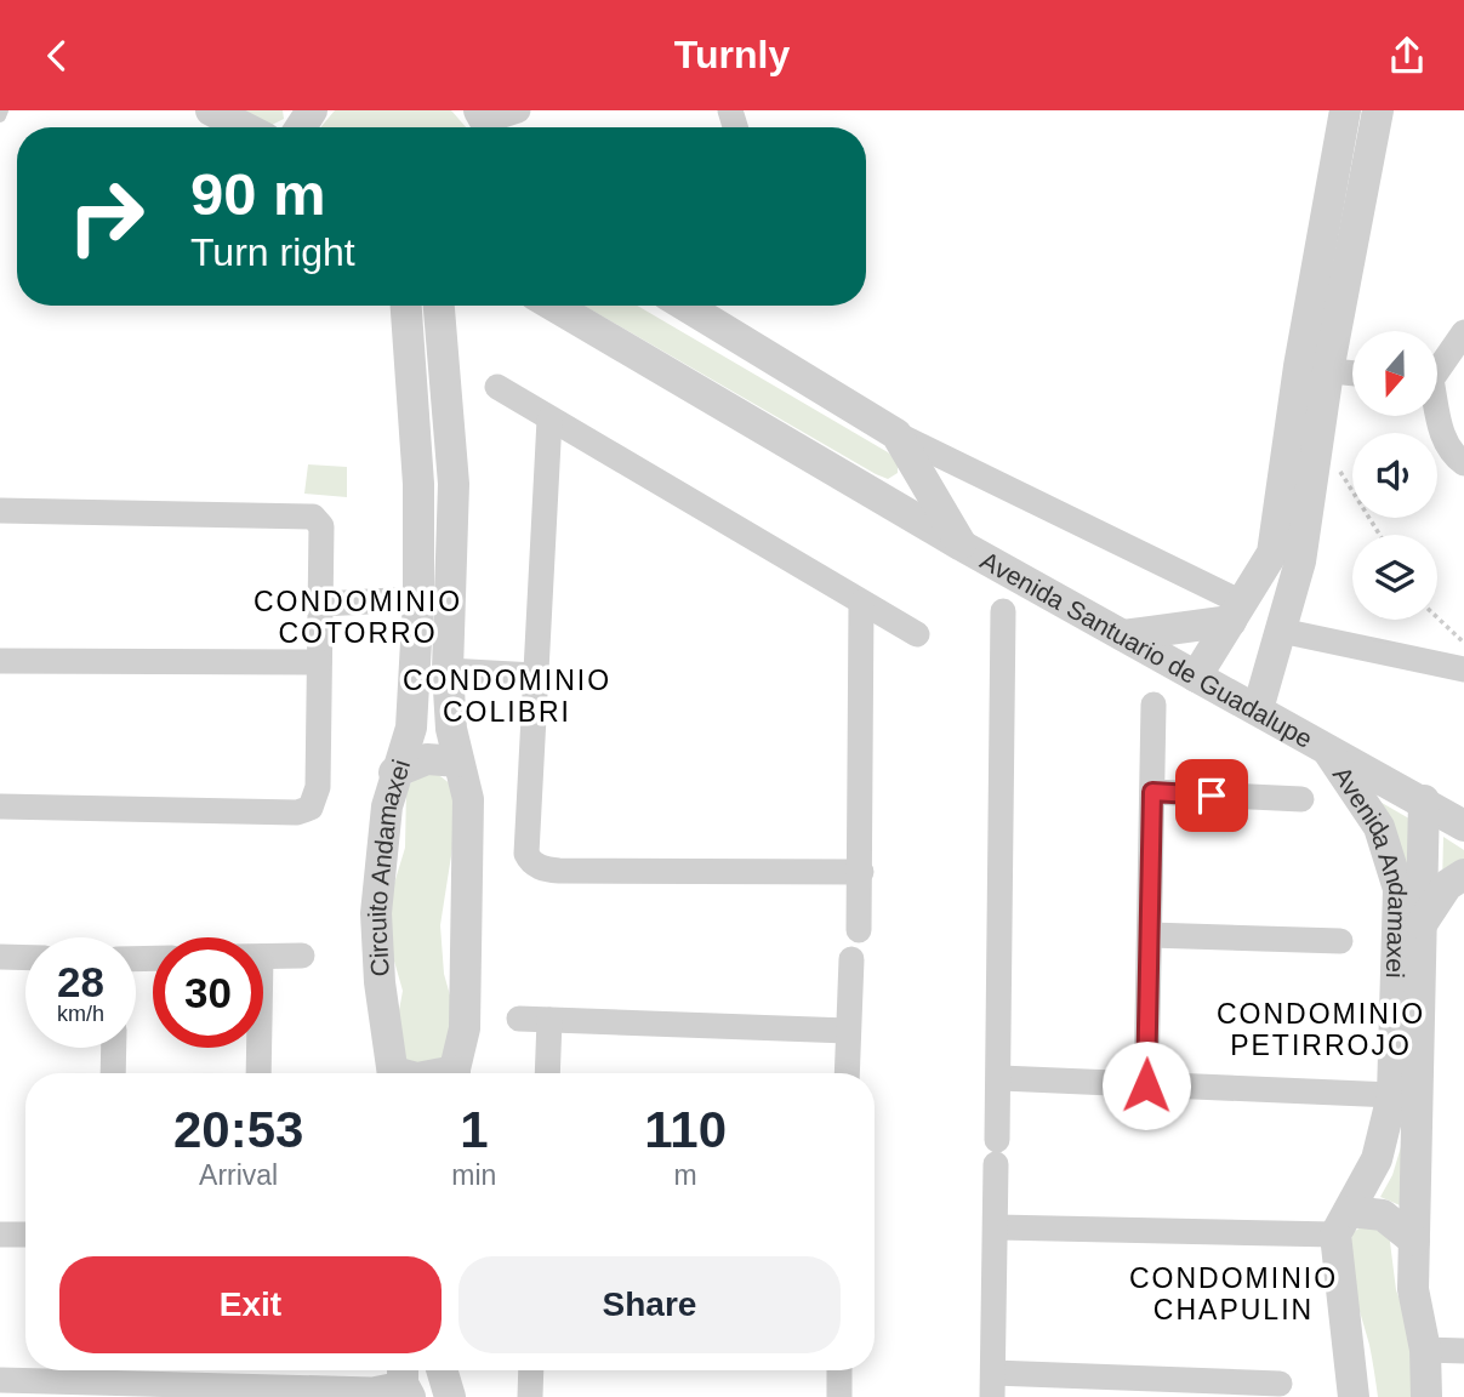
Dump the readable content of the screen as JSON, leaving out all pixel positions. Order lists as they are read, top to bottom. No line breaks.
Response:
{"streets":{"street":["Avenida Santuario de Guadalupe","Circuito Andamaxei","Avenida Andamaxei"]},"crossings":[["Avenida Santuario de Guadalupe","Avenida Andamaxei"]],"districts":["CONDOMINIO COTORRO","CONDOMINIO COLIBRI","CONDOMINIO PETIRROJO","CONDOMINIO CHAPULIN"],"north":"bottom","page":{"header":"Turnly","turn":["90 m","Turn right"],"speed":"28 km/h","limit":"30","eta":["20:53","Arrival","1","min","110","m"],"buttons":["Exit","Share"]}}
